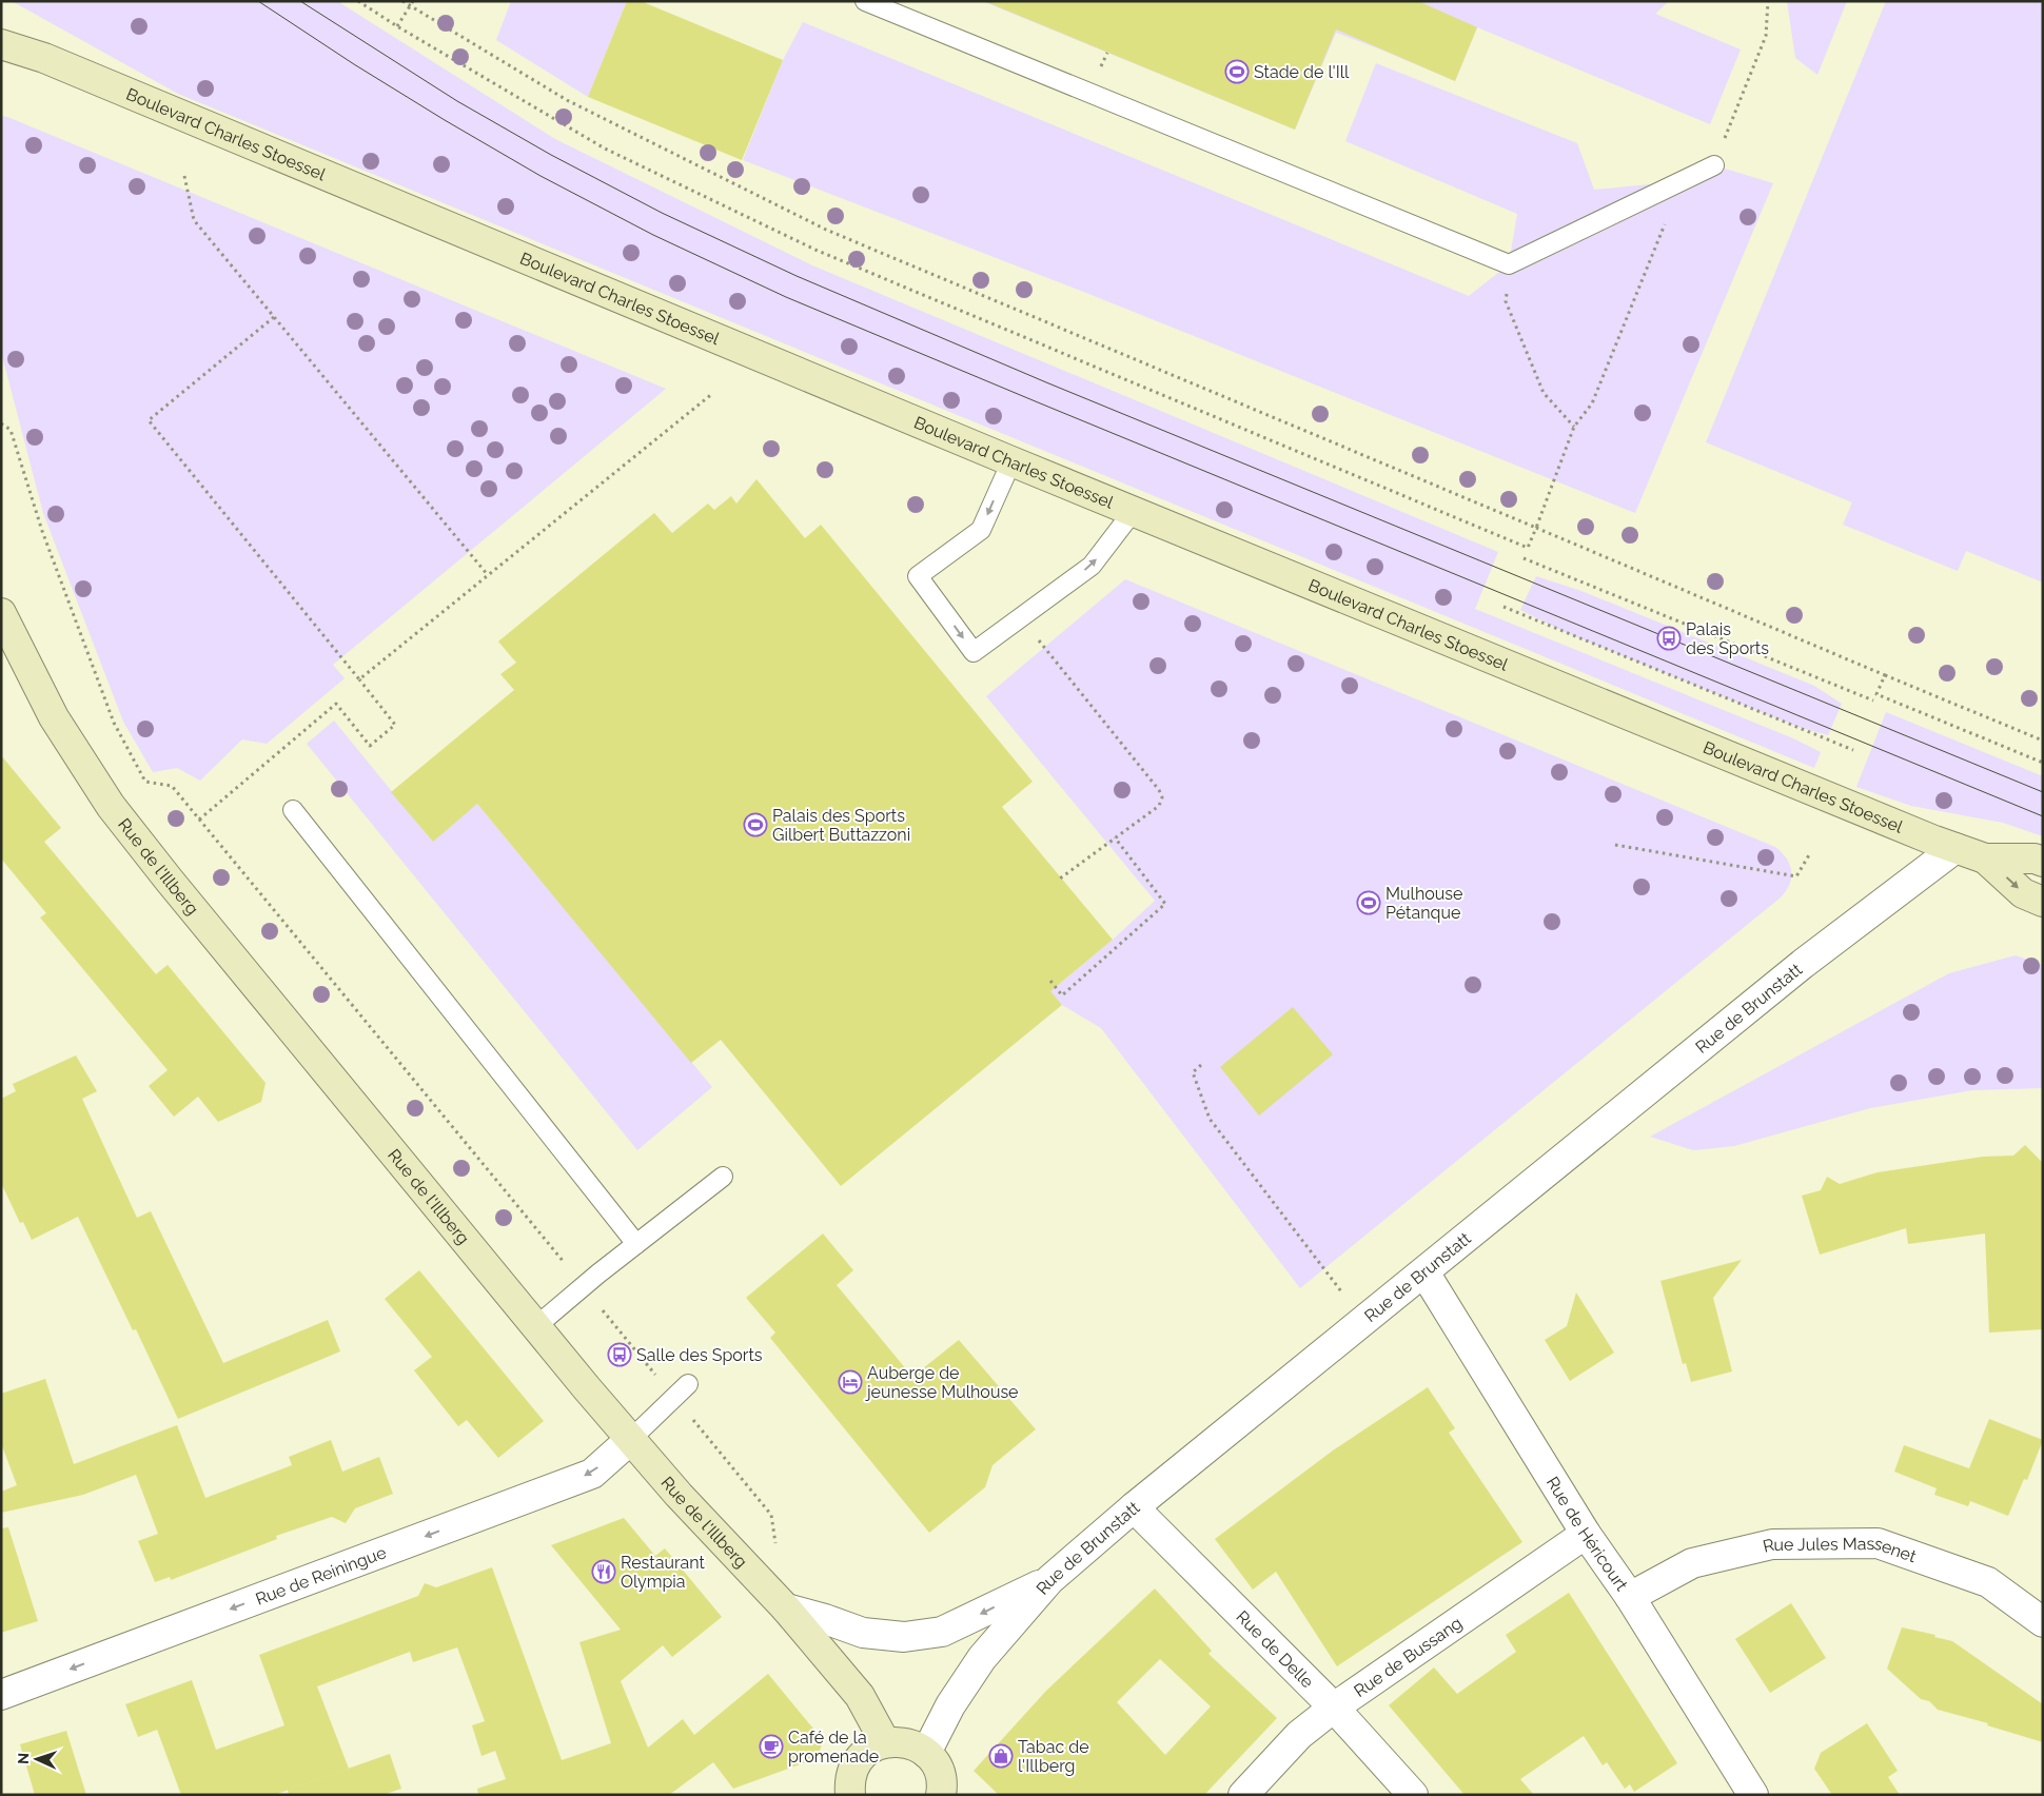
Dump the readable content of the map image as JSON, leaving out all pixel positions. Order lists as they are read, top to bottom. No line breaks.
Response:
{"streets":{"main road":["Boulevard Charles Stoessel","Rue de l'Illberg"],"street":["Rue de Brunstatt","Rue de Héricourt","Rue Jules Massenet","Rue de Reiningue","Rue de Delle","Rue de Bussang"]},"crossings":[["Boulevard Charles Stoessel","Rue de Brunstatt"],["Rue de l'Illberg","Rue de Reiningue"],["Rue de Brunstatt","Rue de Héricourt"],["Rue de Brunstatt","Rue de Delle"],["Rue de Héricourt","Rue Jules Massenet"],["Rue de Héricourt","Rue de Bussang"],["Rue de Delle","Rue de Bussang"]],"one_way":["Rue de Reiningue"],"places":{"sports":["Stade de l'Ill","Palais des Sports Gilbert Buttazzoni","Mulhouse Pétanque"],"bus stop":["Palais des Sports","Salle des Sports"],"hotel":["Auberge de jeunesse Mulhouse"],"restaurant":["Restaurant Olympia"],"cafe":["Café de la promenade"],"shop":["Tabac de l'Illberg"]},"north":"left"}
